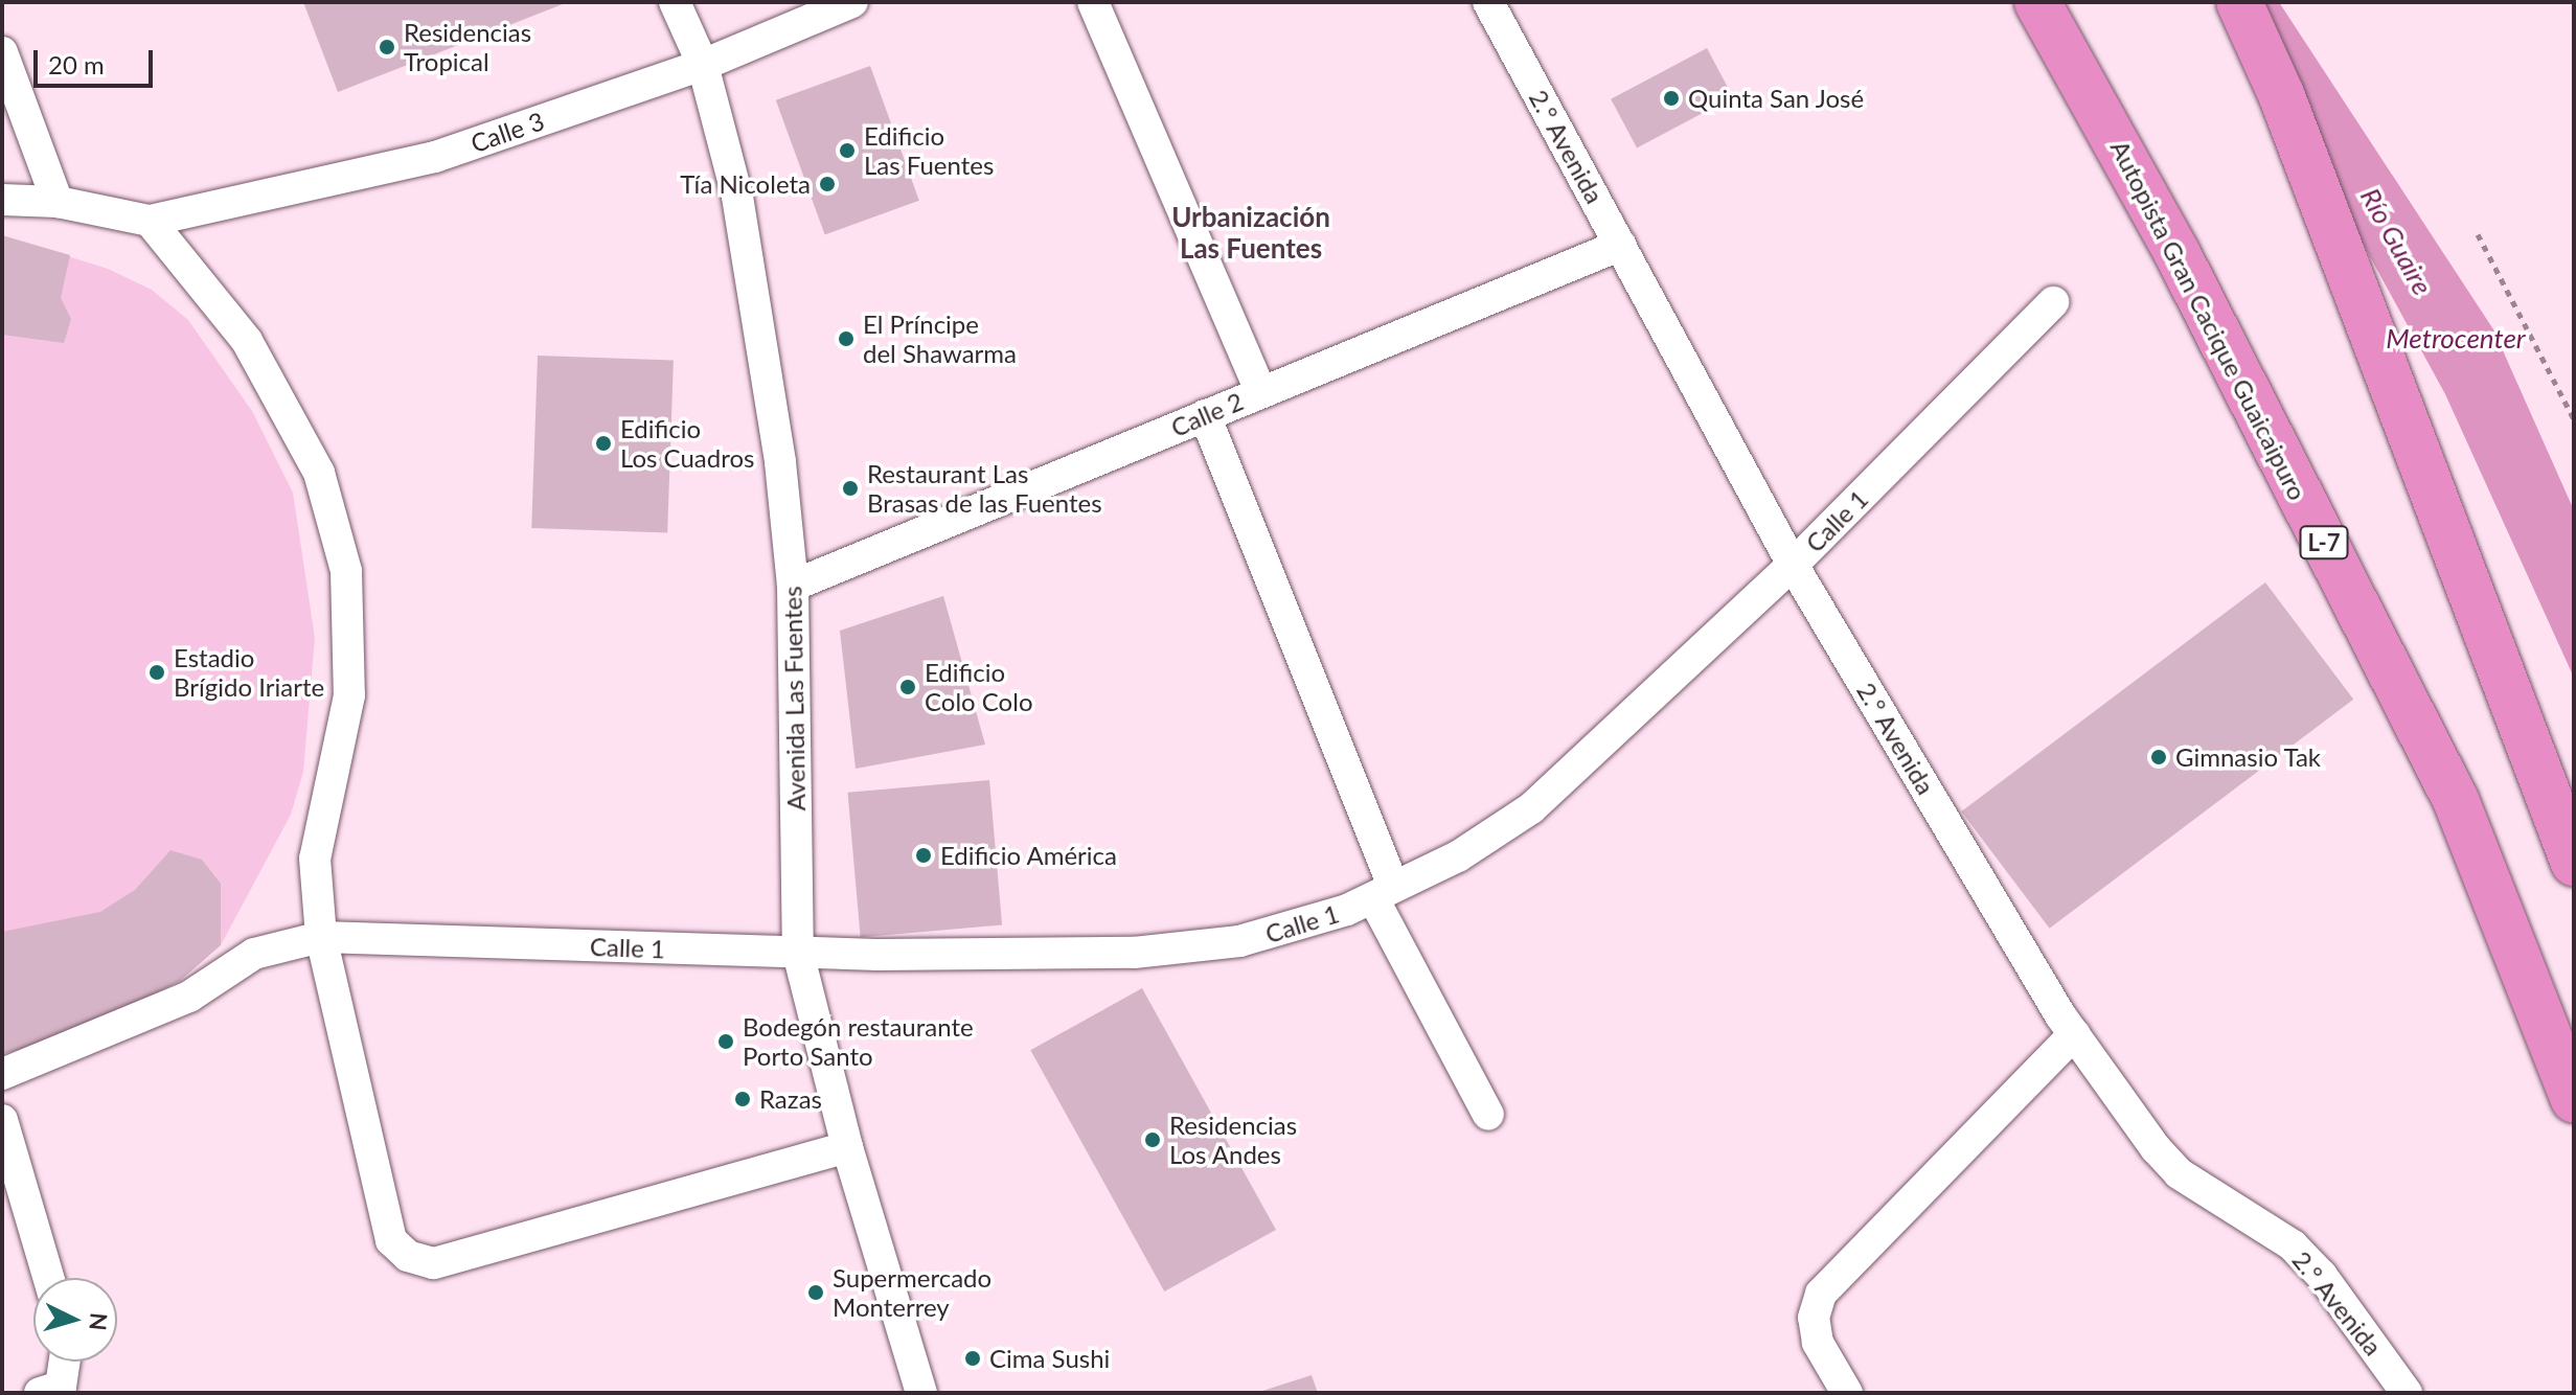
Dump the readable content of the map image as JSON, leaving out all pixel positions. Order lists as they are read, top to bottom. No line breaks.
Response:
{"streets":{"highway":["Autopista Gran Cacique Guaicaipuro","L-7"],"street":["Calle 3","2.° Avenida","Calle 2","Calle 1","Avenida Las Fuentes"]},"crossings":[["Calle 3","Avenida Las Fuentes"],["2.° Avenida","Calle 2"],["2.° Avenida","Calle 1"],["Calle 2","Avenida Las Fuentes"],["Calle 1","Avenida Las Fuentes"]],"districts":["Urbanización Las Fuentes"],"water":["Río Guaire","Metrocenter"],"places":["Residencias Tropical","Quinta San José","Edificio Las Fuentes","Tía Nicoleta","El Príncipe del Shawarma","Edificio Los Cuadros","Restaurant Las Brasas de las Fuentes","Estadio Brígido Iriarte","Edificio Colo Colo","Gimnasio Tak","Edificio América","Bodegón restaurante Porto Santo","Razas","Residencias Los Andes","Supermercado Monterrey","Cima Sushi"],"scale_bar":"20 m","north":"right"}
